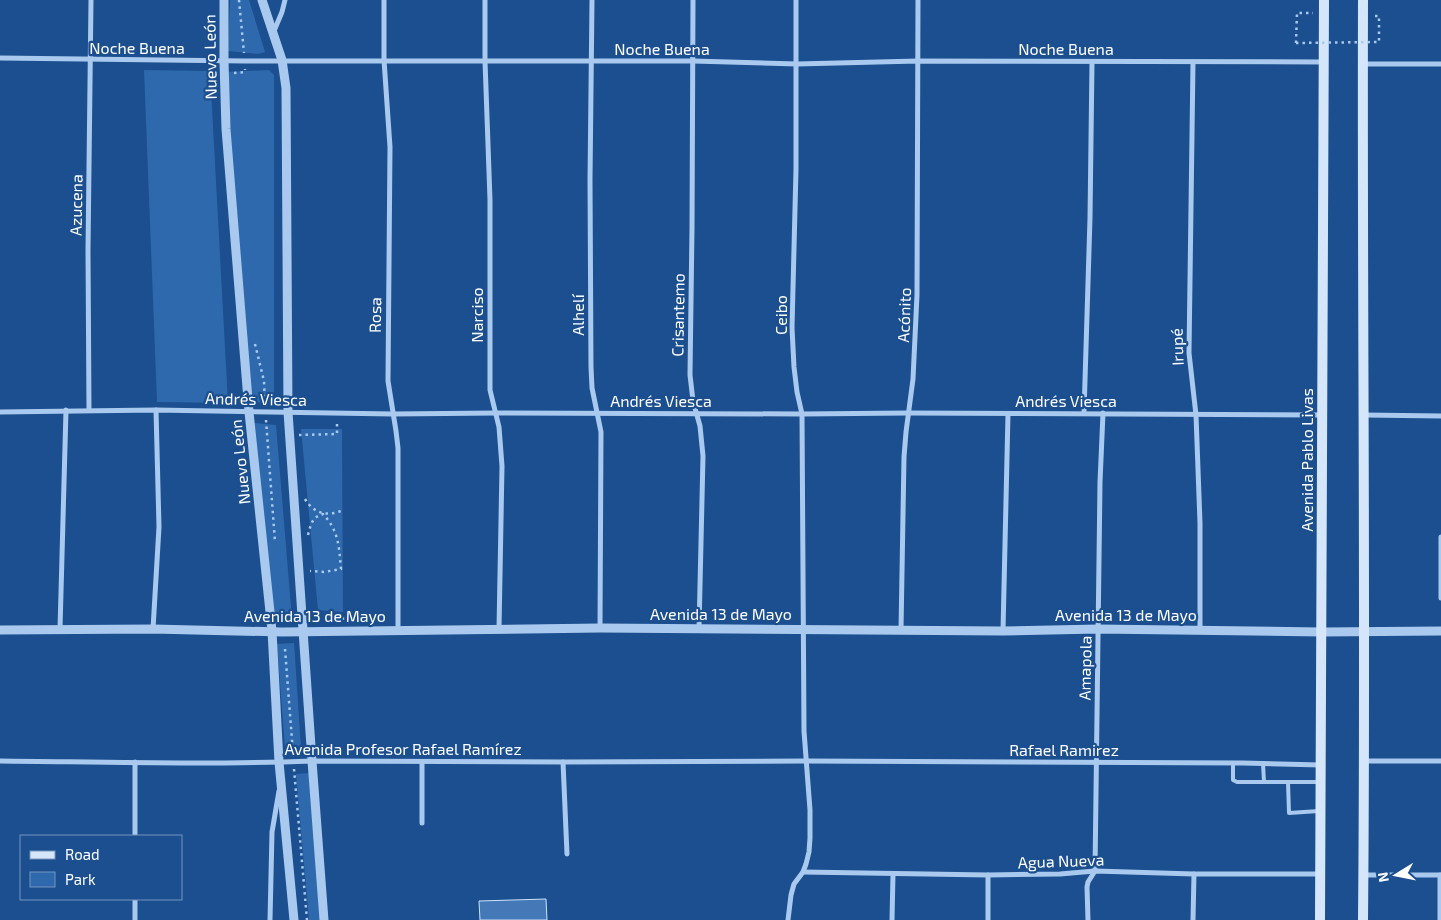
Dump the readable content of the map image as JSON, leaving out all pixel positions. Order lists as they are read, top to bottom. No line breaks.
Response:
{"streets":{"main road":["Avenida Pablo Livas"],"street":["Noche Buena","Nuevo León","Azucena","Rosa","Narciso","Alhelí","Crisantemo","Ceibo","Acónito","Irupé","Andrés Viesca","Avenida 13 de Mayo","Amapola","Avenida Profesor Rafael Ramírez","Rafael Ramirez","Agua Nueva"]},"crossings":[["Noche Buena","Nuevo León"],["Noche Buena","Azucena"],["Noche Buena","Rosa"],["Noche Buena","Narciso"],["Noche Buena","Alhelí"],["Noche Buena","Crisantemo"],["Noche Buena","Ceibo"],["Noche Buena","Acónito"],["Noche Buena","Irupé"],["Noche Buena","Avenida Pablo Livas"],["Nuevo León","Andrés Viesca"],["Nuevo León","Avenida 13 de Mayo"],["Nuevo León","Avenida Profesor Rafael Ramírez"],["Azucena","Andrés Viesca"],["Rosa","Andrés Viesca"],["Rosa","Avenida 13 de Mayo"],["Narciso","Andrés Viesca"],["Narciso","Avenida 13 de Mayo"],["Alhelí","Andrés Viesca"],["Alhelí","Avenida 13 de Mayo"],["Crisantemo","Andrés Viesca"],["Crisantemo","Avenida 13 de Mayo"],["Ceibo","Andrés Viesca"],["Ceibo","Avenida 13 de Mayo"],["Ceibo","Avenida Profesor Rafael Ramírez"],["Ceibo","Rafael Ramirez"],["Ceibo","Agua Nueva"],["Acónito","Andrés Viesca"],["Acónito","Avenida 13 de Mayo"],["Irupé","Andrés Viesca"],["Irupé","Avenida 13 de Mayo"],["Andrés Viesca","Avenida Pablo Livas"],["Andrés Viesca","Amapola"],["Avenida Pablo Livas","Avenida 13 de Mayo"],["Avenida Pablo Livas","Rafael Ramirez"],["Avenida Pablo Livas","Agua Nueva"],["Avenida 13 de Mayo","Amapola"],["Amapola","Rafael Ramirez"],["Amapola","Agua Nueva"],["Avenida Profesor Rafael Ramírez","Rafael Ramirez"]],"legend":["Road","Park"],"north":"left"}
